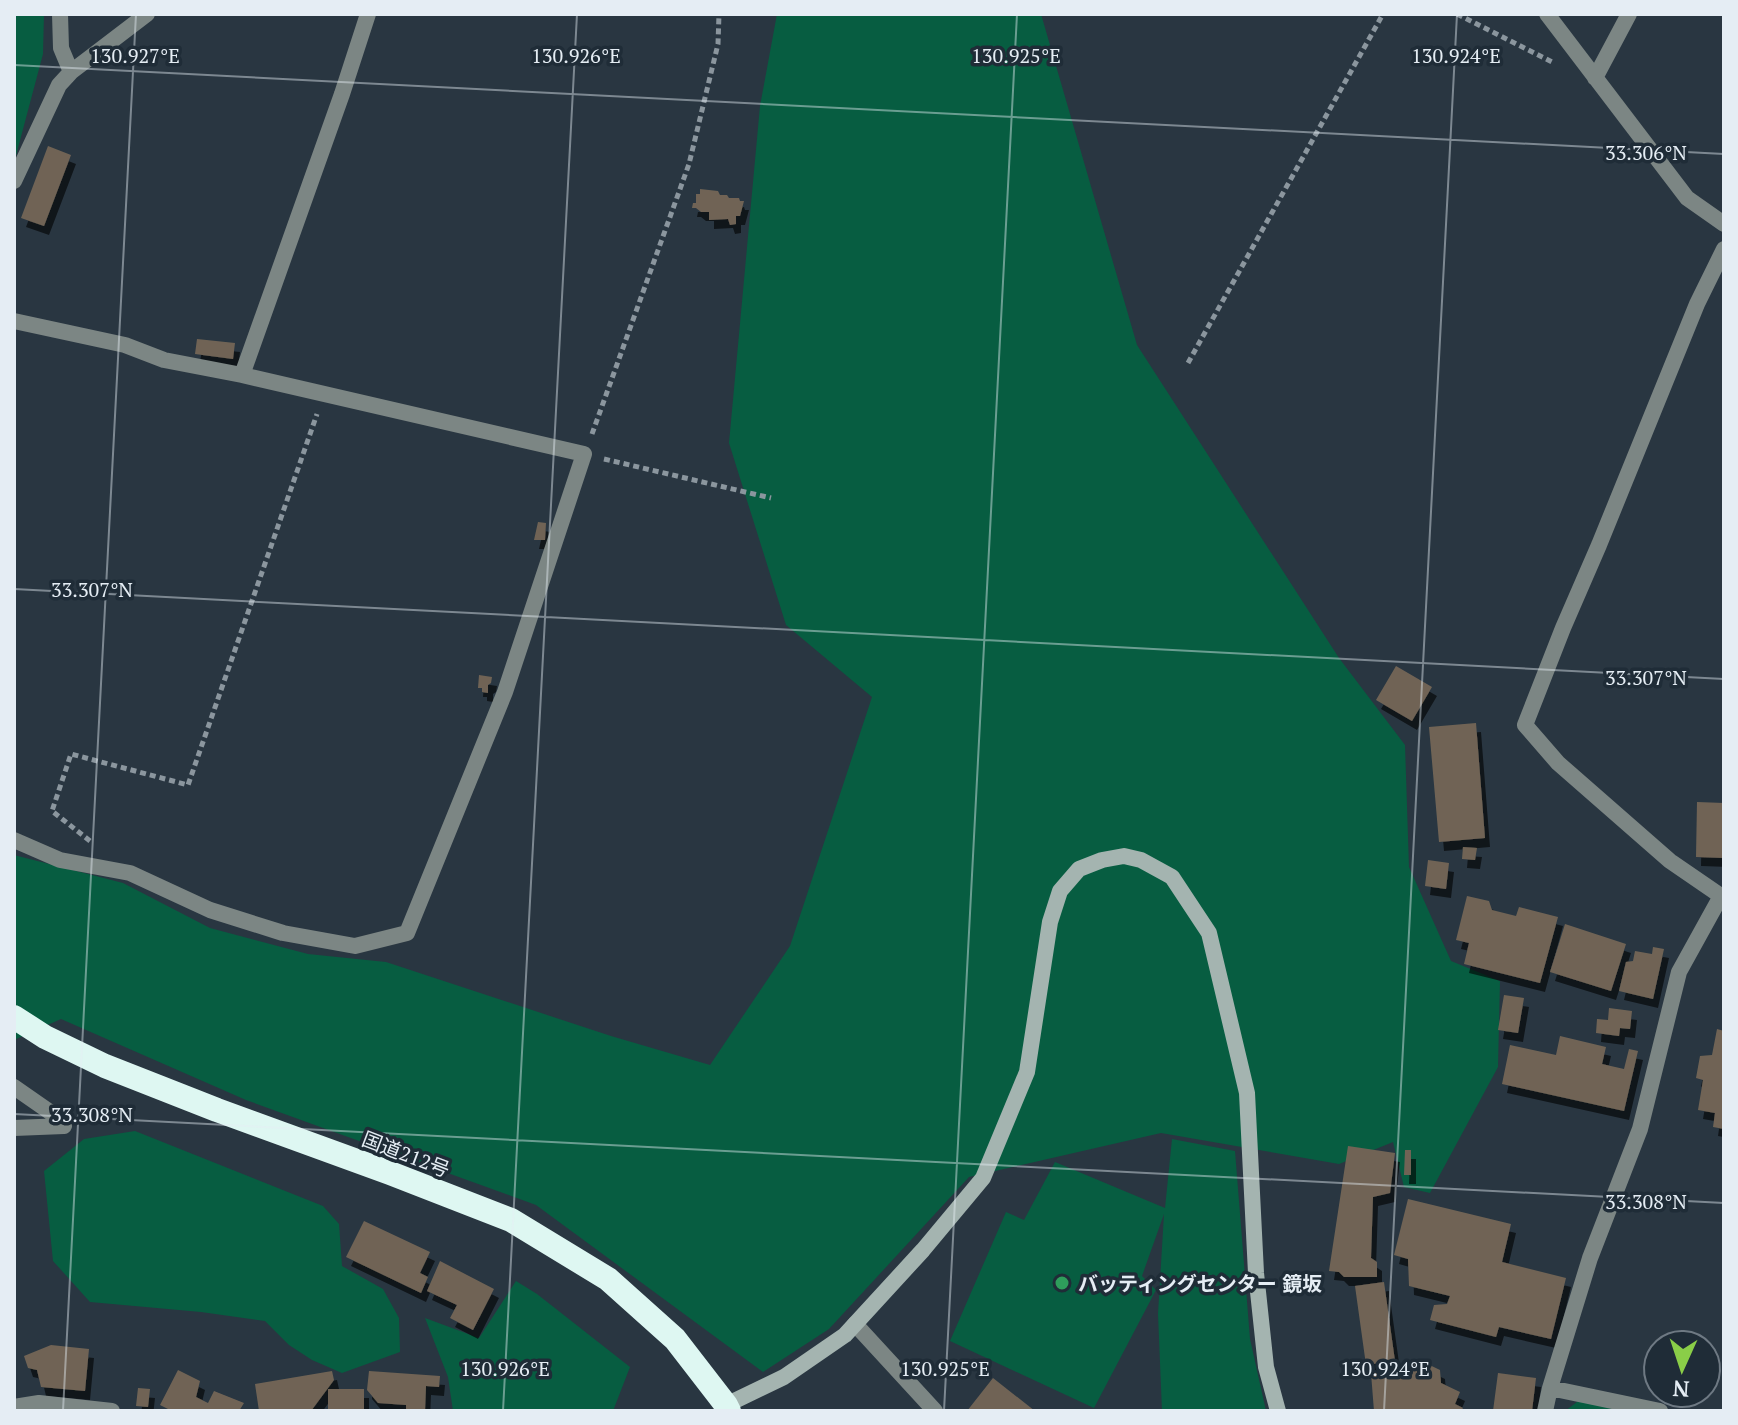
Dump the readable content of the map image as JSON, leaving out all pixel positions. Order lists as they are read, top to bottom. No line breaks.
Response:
{"streets":{"highway":["国道212号"]},"places":["バッティングセンター 鏡坂"],"north":"bottom","coordinates":["130.927°E","130.926°E","130.925°E","130.924°E","33.306°N","33.307°N","33.308°N"]}
